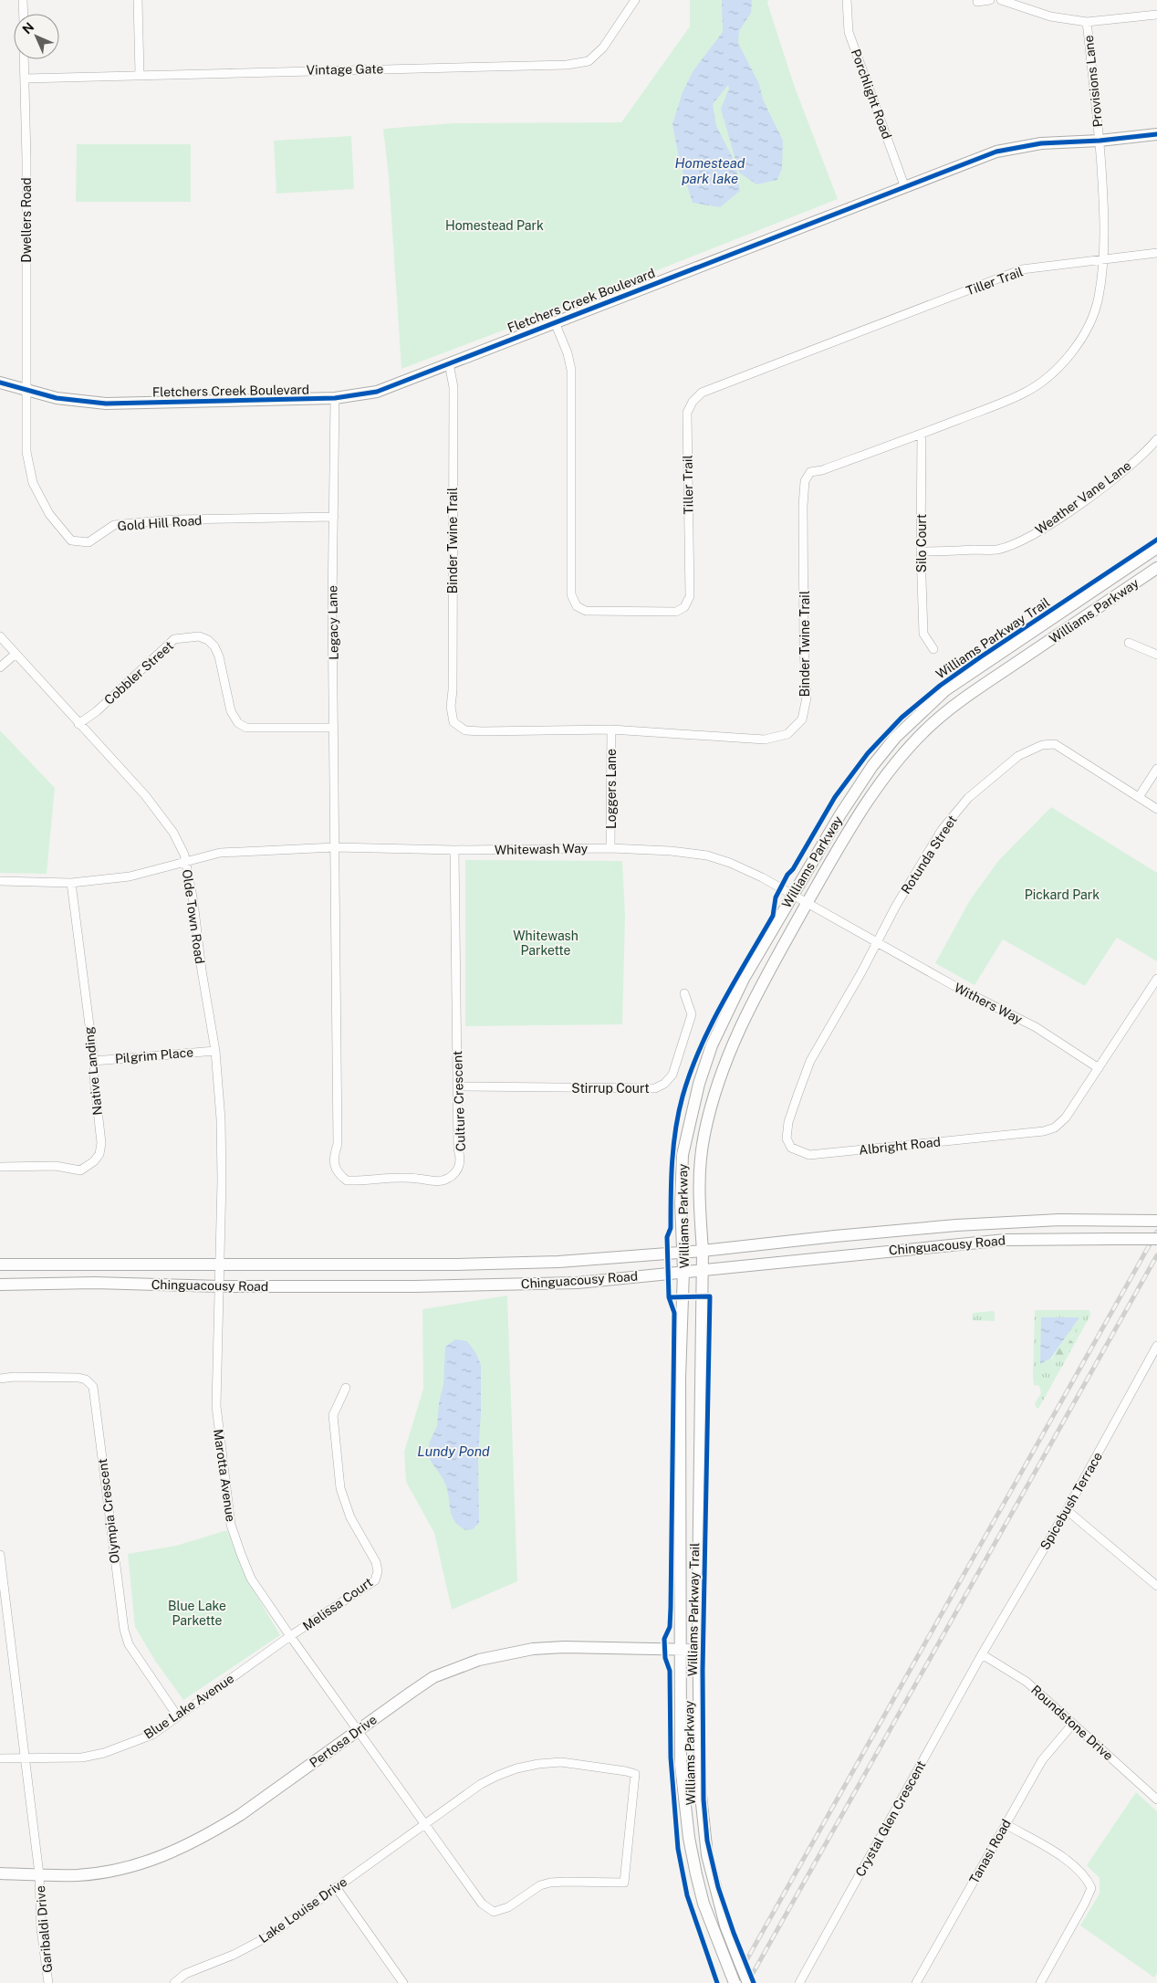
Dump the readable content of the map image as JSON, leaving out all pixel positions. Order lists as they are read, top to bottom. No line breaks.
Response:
{"streets":{"main road":["Fletchers Creek Boulevard","Williams Parkway","Chinguacousy Road","Pertosa Drive"],"street":["Vintage Gate","Provisions Lane","Porchlight Road","Dwellers Road","Tiller Trail","Weather Vane Lane","Gold Hill Road","Binder Twine Trail","Silo Court","Legacy Lane","Cobbler Street","Loggers Lane","Whitewash Way","Rotunda Street","Olde Town Road","Withers Way","Pilgrim Place","Native Landing","Stirrup Court","Culture Crescent","Albright Road","Marotta Avenue","Spicebush Terrace","Olympia Crescent","Melissa Court","Blue Lake Avenue","Roundstone Drive","Crystal Glen Crescent","Tanasi Road","Lake Louise Drive","Garibaldi Drive"],"cycle path":["Williams Parkway Trail"]},"crossings":[["Vintage Gate","Dwellers Road"],["Provisions Lane","Fletchers Creek Boulevard"],["Provisions Lane","Binder Twine Trail"],["Porchlight Road","Fletchers Creek Boulevard"],["Dwellers Road","Fletchers Creek Boulevard"],["Dwellers Road","Gold Hill Road"],["Tiller Trail","Fletchers Creek Boulevard"],["Tiller Trail","Binder Twine Trail"],["Fletchers Creek Boulevard","Gold Hill Road"],["Fletchers Creek Boulevard","Binder Twine Trail"],["Fletchers Creek Boulevard","Legacy Lane"],["Weather Vane Lane","Silo Court"],["Gold Hill Road","Legacy Lane"],["Binder Twine Trail","Silo Court"],["Binder Twine Trail","Loggers Lane"],["Williams Parkway","Whitewash Way"],["Williams Parkway","Chinguacousy Road"],["Williams Parkway","Pertosa Drive"],["Legacy Lane","Cobbler Street"],["Legacy Lane","Whitewash Way"],["Legacy Lane","Culture Crescent"],["Cobbler Street","Olde Town Road"],["Loggers Lane","Whitewash Way"],["Whitewash Way","Rotunda Street"],["Whitewash Way","Olde Town Road"],["Whitewash Way","Withers Way"],["Whitewash Way","Culture Crescent"],["Whitewash Way","Albright Road"],["Rotunda Street","Withers Way"],["Rotunda Street","Albright Road"],["Olde Town Road","Pilgrim Place"],["Olde Town Road","Chinguacousy Road"],["Olde Town Road","Marotta Avenue"],["Withers Way","Albright Road"],["Pilgrim Place","Native Landing"],["Stirrup Court","Culture Crescent"],["Chinguacousy Road","Marotta Avenue"],["Marotta Avenue","Melissa Court"],["Marotta Avenue","Blue Lake Avenue"],["Marotta Avenue","Pertosa Drive"],["Marotta Avenue","Lake Louise Drive"],["Spicebush Terrace","Roundstone Drive"],["Spicebush Terrace","Crystal Glen Crescent"],["Olympia Crescent","Blue Lake Avenue"],["Melissa Court","Blue Lake Avenue"],["Roundstone Drive","Crystal Glen Crescent"],["Roundstone Drive","Tanasi Road"],["Pertosa Drive","Garibaldi Drive"]],"water":["Homestead park lake","Lundy Pond"],"parks":["Homestead Park","Pickard Park","Whitewash Parkette","Blue Lake Parkette"],"north":"top left"}
